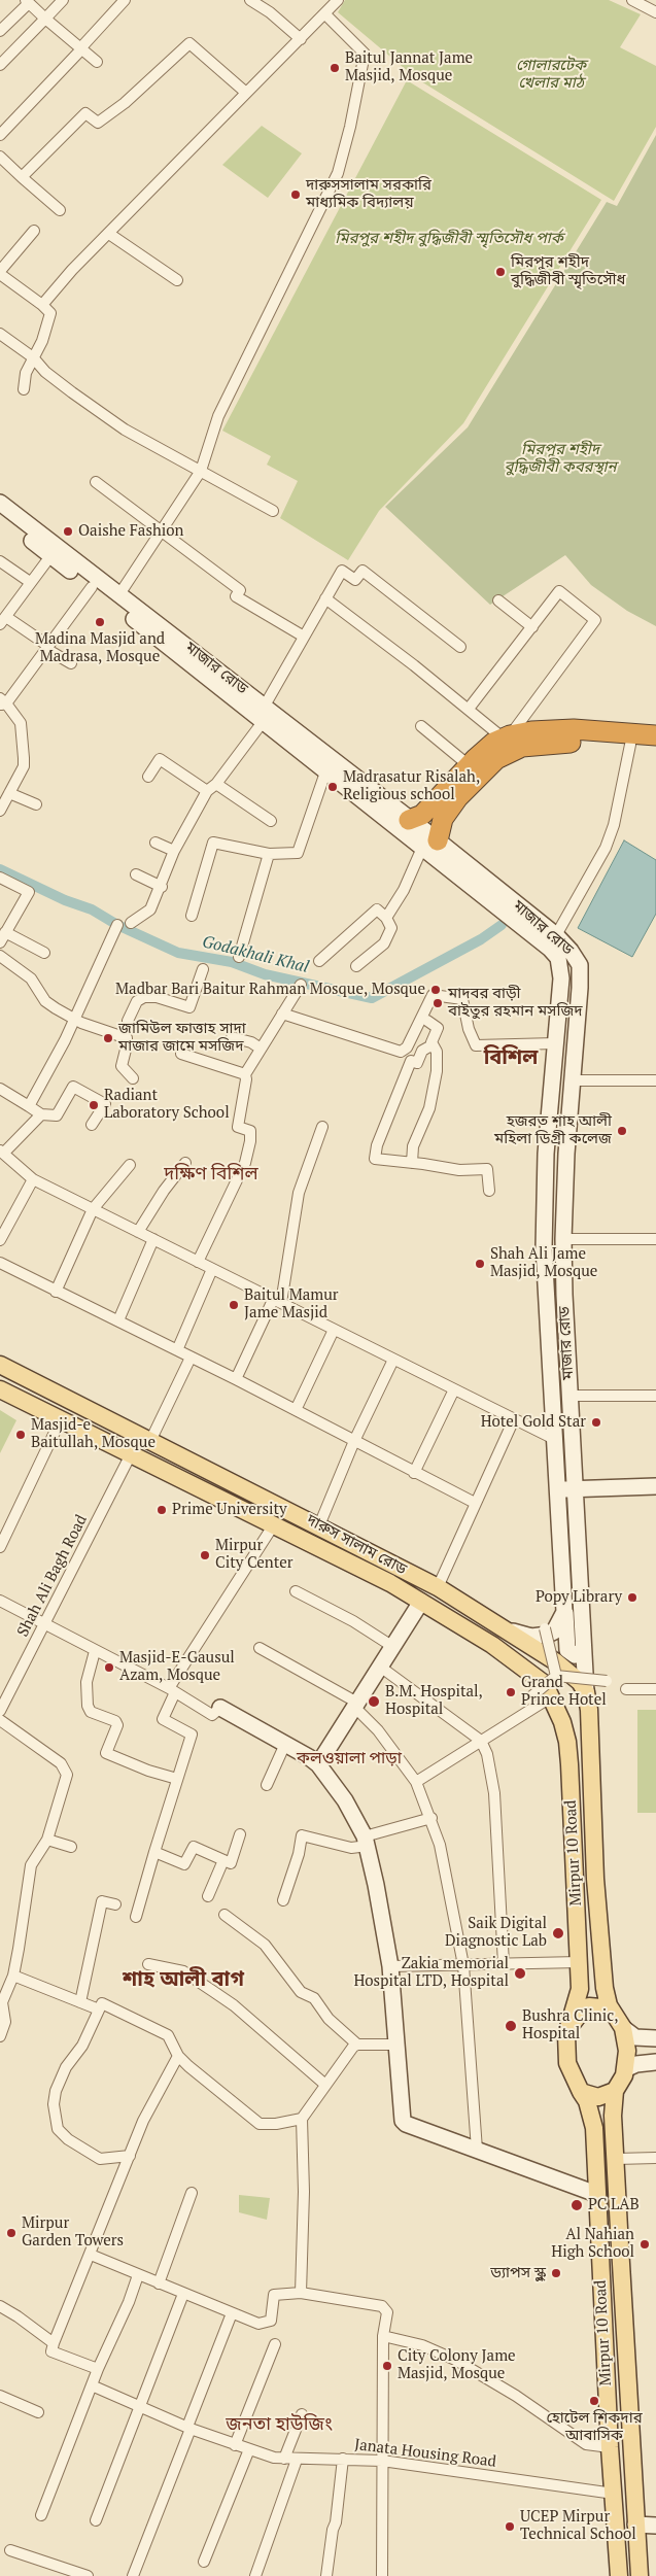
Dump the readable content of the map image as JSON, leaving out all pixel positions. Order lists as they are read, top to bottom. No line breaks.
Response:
{"streets":{"main road":["মাজার রোড","দারুস সালাম রোড","Mirpur 10 Road"],"street":["Shah Ali Bagh Road","Janata Housing Road"]},"crossings":[["মাজার রোড","দারুস সালাম রোড"],["মাজার রোড","Mirpur 10 Road"],["দারুস সালাম রোড","Shah Ali Bagh Road"],["দারুস সালাম রোড","Mirpur 10 Road"],["Mirpur 10 Road","Janata Housing Road"]],"districts":["বিশিল","দক্ষিণ বিশিল","কলওয়ালা পাড়া","শাহ আলী বাগ","জনতা হাউজিং"],"water":["Godakhali Khal"],"parks":["গোলারটেক খেলার মাঠ","মিরপুর শহীদ বুদ্ধিজীবী স্মৃতিসৌধ পার্ক","মিরপুর শহীদ বুদ্ধিজীবী কবরস্থান"],"places":["Baitul Jannat Jame Masjid, Mosque","দারুসসালাম সরকারি মাধ্যমিক বিদ্যালয়","মিরপুর শহীদ বুদ্ধিজীবী স্মৃতিসৌধ","Oaishe Fashion","Madina Masjid and Madrasa, Mosque","Madrasatur Risalah, Religious school","Madbar Bari Baitur Rahman Mosque, Mosque","মাদবর বাড়ী বাইতুর রহমান মসজিদ","জামিউল ফাত্তাহ সাদা মাজার জামে মসজিদ","Radiant Laboratory School","হজরত শাহ আলী মহিলা ডিগ্রী কলেজ","Shah Ali Jame Masjid, Mosque","Baitul Mamur Jame Masjid","Hotel Gold Star","Masjid-e Baitullah, Mosque","Prime University","Mirpur City Center","Popy Library","Masjid-E-Gausul Azam, Mosque","Grand Prince Hotel","B.M. Hospital, Hospital","Saik Digital Diagnostic Lab","Zakia memorial Hospital LTD, Hospital","Bushra Clinic, Hospital","PC LAB","Mirpur Garden Towers","Al Nahian High School","ড্যাপস স্কুল","City Colony Jame Masjid, Mosque","হোটেল শিকদার আবাসিক","UCEP Mirpur Technical School"]}
